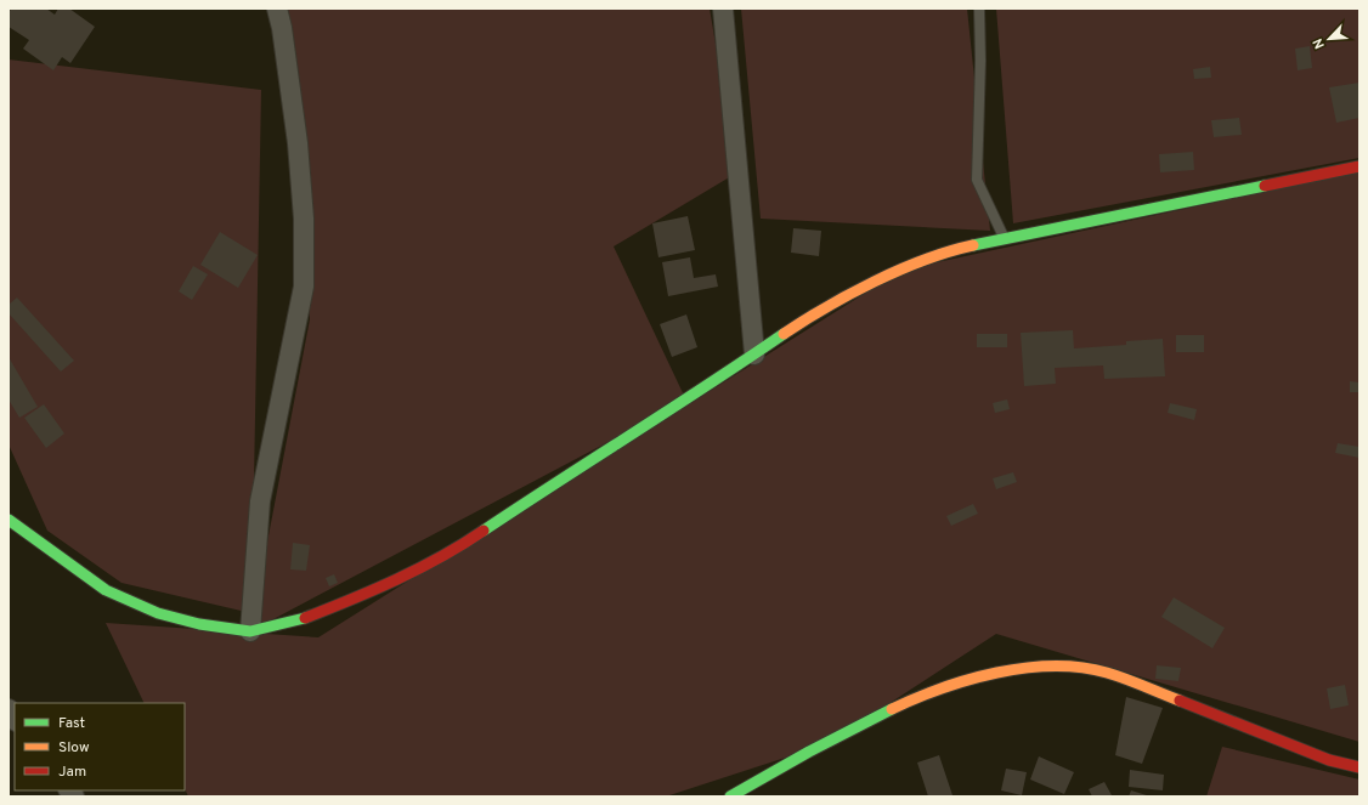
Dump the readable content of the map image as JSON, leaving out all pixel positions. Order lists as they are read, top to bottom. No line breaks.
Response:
{"legend":["Fast","Slow","Jam"],"north":"bottom left"}
